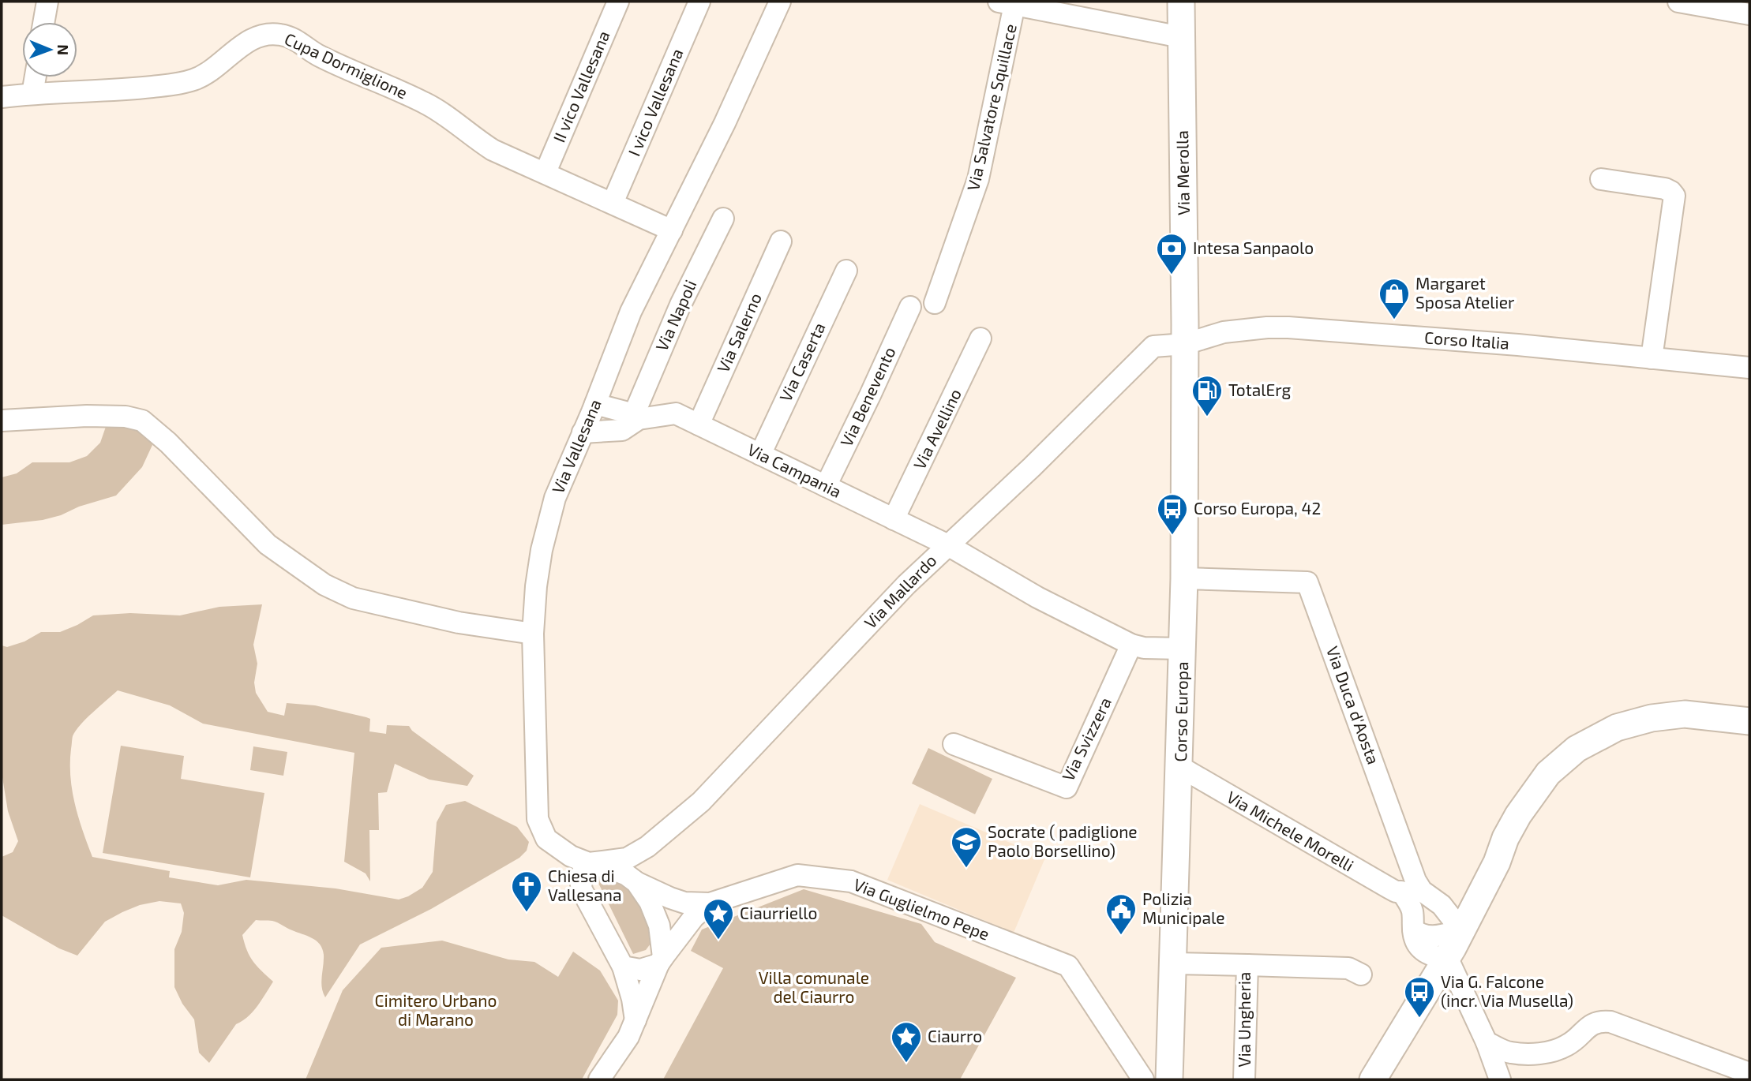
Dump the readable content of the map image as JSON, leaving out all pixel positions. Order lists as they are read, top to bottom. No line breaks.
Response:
{"streets":{"main road":["Via Merolla","Corso Europa"],"street":["Cupa Dormiglione","II vico Vallesana","I vico Vallesana","Via Salvatore Squillace","Via Napoli","Via Salerno","Corso Italia","Via Caserta","Via Benevento","Via Avellino","Via Vallesana","Via Campania","Via Mallardo","Via Duca d'Aosta","Via Svizzera","Via Michele Morelli","Via Guglielmo Pepe","Via Ungheria"]},"crossings":[["Cupa Dormiglione","II vico Vallesana"],["Cupa Dormiglione","I vico Vallesana"],["Cupa Dormiglione","Via Vallesana"],["Via Merolla","Corso Italia"],["Via Merolla","Via Mallardo"],["Via Merolla","Corso Europa"],["Via Napoli","Via Campania"],["Via Salerno","Via Campania"],["Corso Italia","Via Mallardo"],["Corso Italia","Corso Europa"],["Via Caserta","Via Campania"],["Via Benevento","Via Campania"],["Via Avellino","Via Campania"],["Via Vallesana","Via Campania"],["Via Vallesana","Via Mallardo"],["Via Vallesana","Via Guglielmo Pepe"],["Via Campania","Via Mallardo"],["Via Mallardo","Corso Europa"],["Via Duca d'Aosta","Corso Europa"],["Via Duca d'Aosta","Via Michele Morelli"],["Corso Europa","Via Michele Morelli"],["Corso Europa","Via Ungheria"]],"parks":["Villa comunale del Ciaurro","Cimitero Urbano di Marano"],"places":{"bank":["Intesa Sanpaolo"],"shop":["Margaret Sposa Atelier"],"fuel station":["TotalErg"],"bus stop":["Corso Europa, 42","Via G. Falcone (incr. Via Musella)"],"school or university":["Socrate ( padiglione Paolo Borsellino)"],"church":["Chiesa di Vallesana"],"public building":["Polizia Municipale"],"place":["Ciaurriello","Ciaurro"]},"north":"right"}
